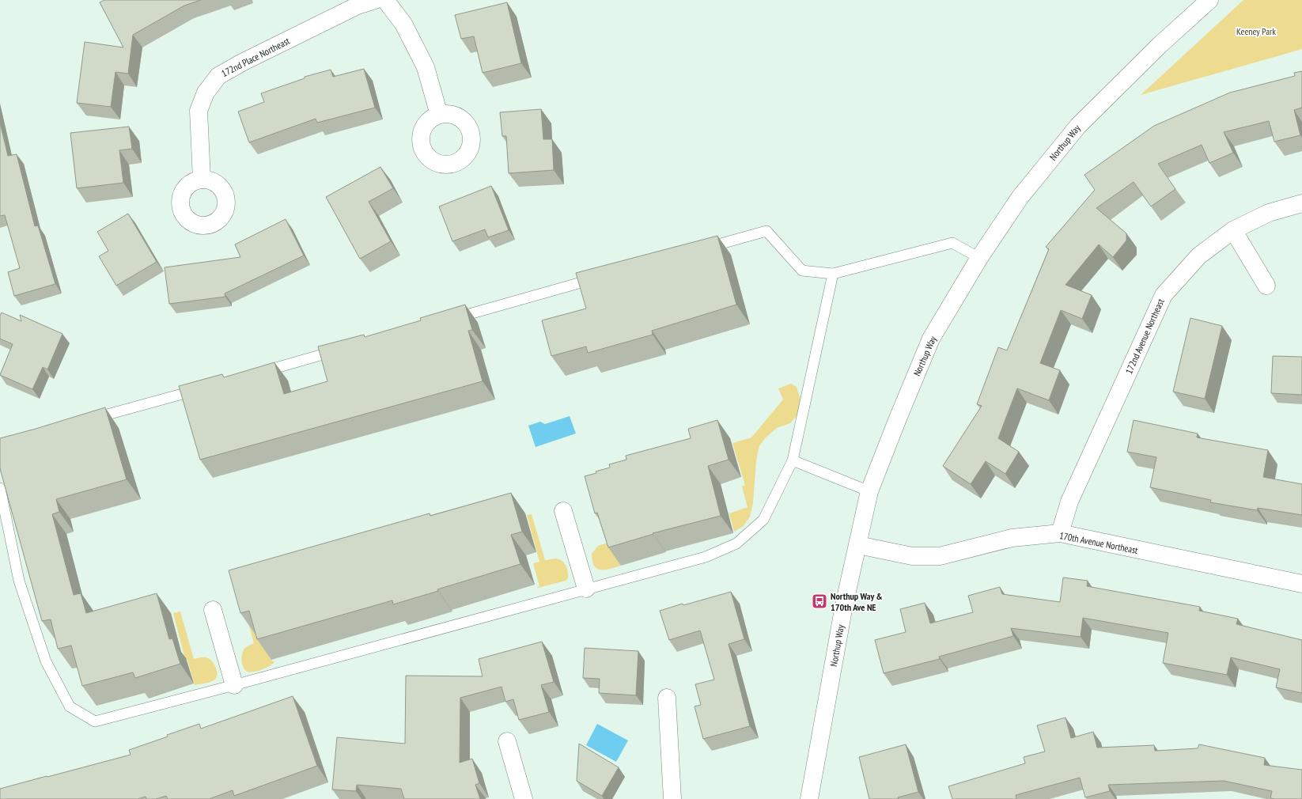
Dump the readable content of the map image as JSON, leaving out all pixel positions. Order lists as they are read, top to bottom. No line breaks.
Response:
{"streets":{"street":["172nd Place Northeast","Northup Way","172nd Avenue Northeast","170th Avenue Northeast"]},"crossings":[["Northup Way","170th Avenue Northeast"],["172nd Avenue Northeast","170th Avenue Northeast"]],"parks":["Keeney Park"],"places":{"bus stop":["Northup Way & 170th Ave NE"]}}
